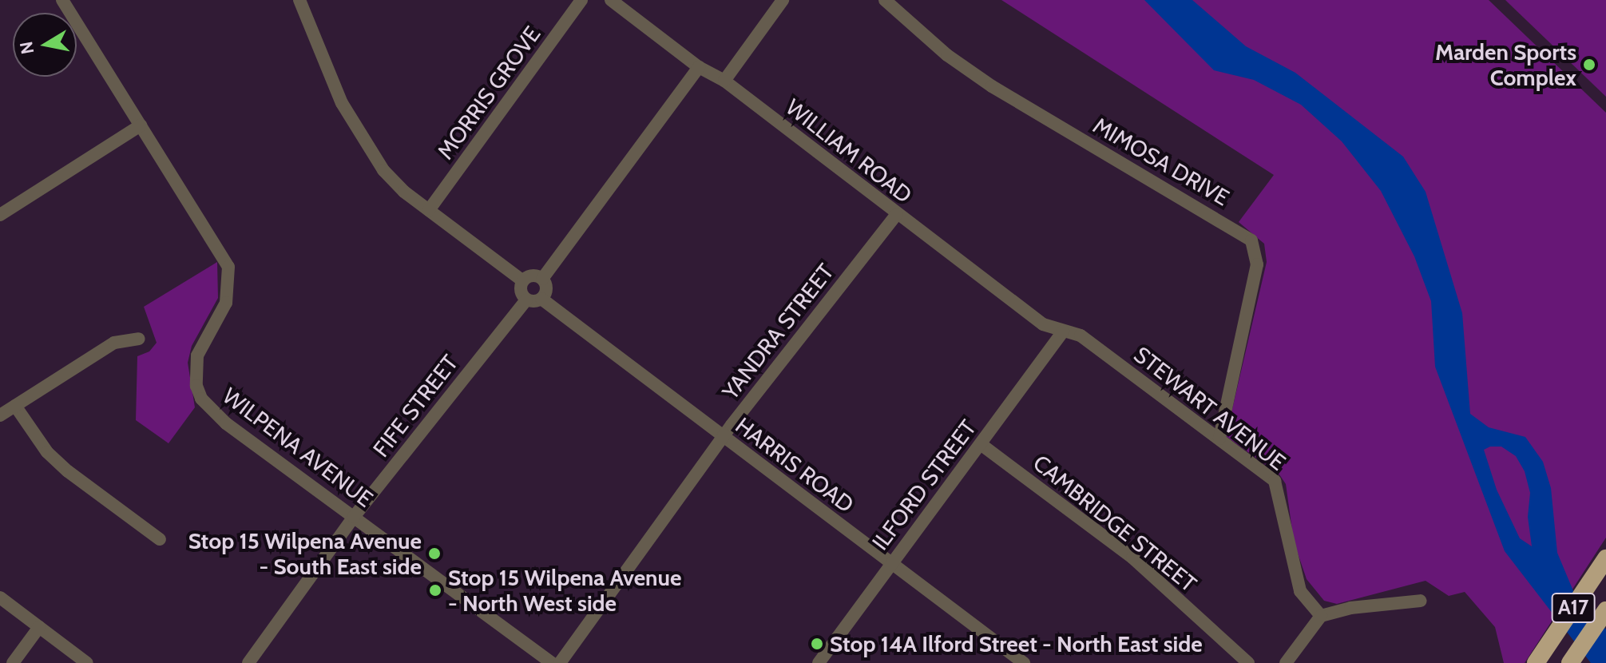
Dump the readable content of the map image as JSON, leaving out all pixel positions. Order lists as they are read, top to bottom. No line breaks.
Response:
{"streets":{"highway":["A17"],"street":["MORRIS GROVE","WILLIAM ROAD","MIMOSA DRIVE","YANDRA STREET","FIFE STREET","STEWART AVENUE","WILPENA AVENUE","HARRIS ROAD","ILFORD STREET","CAMBRIDGE STREET"]},"crossings":[["WILLIAM ROAD","YANDRA STREET"],["WILLIAM ROAD","STEWART AVENUE"],["WILLIAM ROAD","ILFORD STREET"],["MIMOSA DRIVE","STEWART AVENUE"],["YANDRA STREET","HARRIS ROAD"],["FIFE STREET","WILPENA AVENUE"],["FIFE STREET","HARRIS ROAD"],["STEWART AVENUE","ILFORD STREET"],["HARRIS ROAD","ILFORD STREET"],["ILFORD STREET","CAMBRIDGE STREET"]],"places":["Marden Sports Complex","Stop 15 Wilpena Avenue - South East side","Stop 15 Wilpena Avenue - North West side","Stop 14A Ilford Street - North East side"],"north":"left"}
